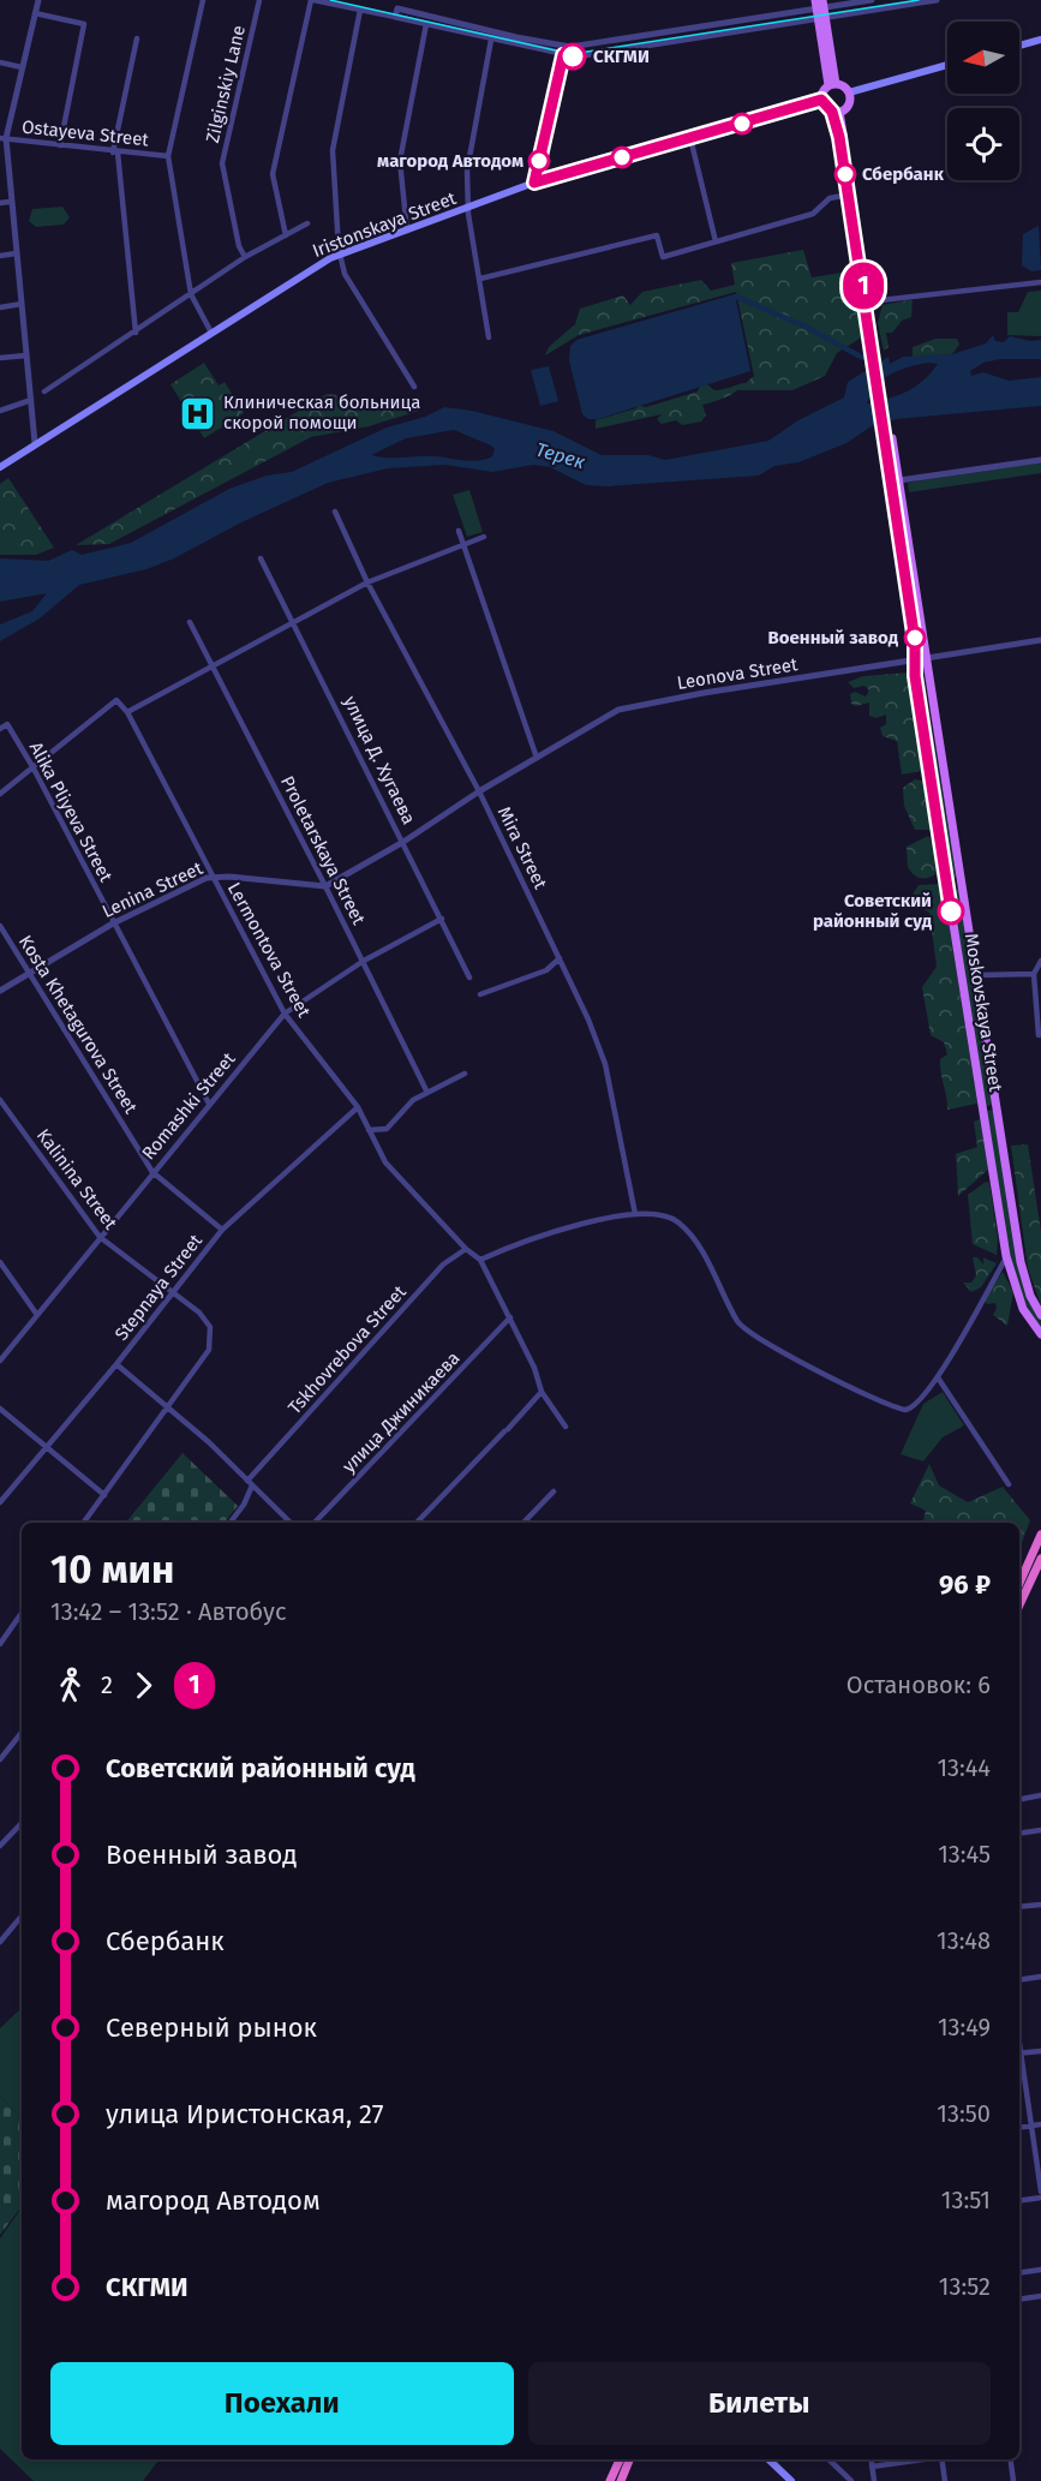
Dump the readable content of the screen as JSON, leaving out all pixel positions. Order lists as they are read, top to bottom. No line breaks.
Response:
{"streets":{"main road":["Iristonskaya Street","Moskovskaya Street"],"street":["Zilginskiy Lane","Ostayeva Street","Leonova Street","улица Д. Хугаева","Alika Pliyeva Street","Mira Street","Proletarskaya Street","Lenina Street","Lermontova Street","Kosta Khetagurova Street","Romashki Street","Kalinina Street","Stepnaya Street","Tskhovrebova Street","улица Джиникаева"]},"crossings":[["Zilginskiy Lane","Iristonskaya Street"],["Leonova Street","Mira Street"],["Leonova Street","Moskovskaya Street"],["улица Д. Хугаева","Romashki Street"],["Alika Pliyeva Street","Lenina Street"],["Alika Pliyeva Street","Romashki Street"],["Proletarskaya Street","Lenina Street"],["Proletarskaya Street","Romashki Street"],["Lenina Street","Lermontova Street"],["Lenina Street","Kosta Khetagurova Street"],["Lermontova Street","Romashki Street"],["Lermontova Street","Stepnaya Street"],["Lermontova Street","Tskhovrebova Street"],["Kosta Khetagurova Street","Romashki Street"],["Kosta Khetagurova Street","Stepnaya Street"],["Romashki Street","Kalinina Street"],["Kalinina Street","Stepnaya Street"]],"water":["Терек"],"places":{"other":["СКГМИ","магород Автодом","Сбербанк","Военный завод","Советский районный суд"],"hospital":["Клиническая больница скорой помощи"]},"lines":["bus line 1"],"north":"left","page":{"on_map":"1","heading":["10 мин","13:42 – 13:52 · Автобус","96 ₽"],"legs":["2","1","Остановок: 6"],"list":[{"name":"Советский районный суд","value":"13:44"},{"name":"Военный завод","value":"13:45"},{"name":"Сбербанк","value":"13:48"},{"name":"Северный рынок","value":"13:49"},{"name":"улица Иристонская, 27","value":"13:50"},{"name":"магород Автодом","value":"13:51"},{"name":"СКГМИ","value":"13:52"}],"buttons":["Поехали","Билеты"]}}
